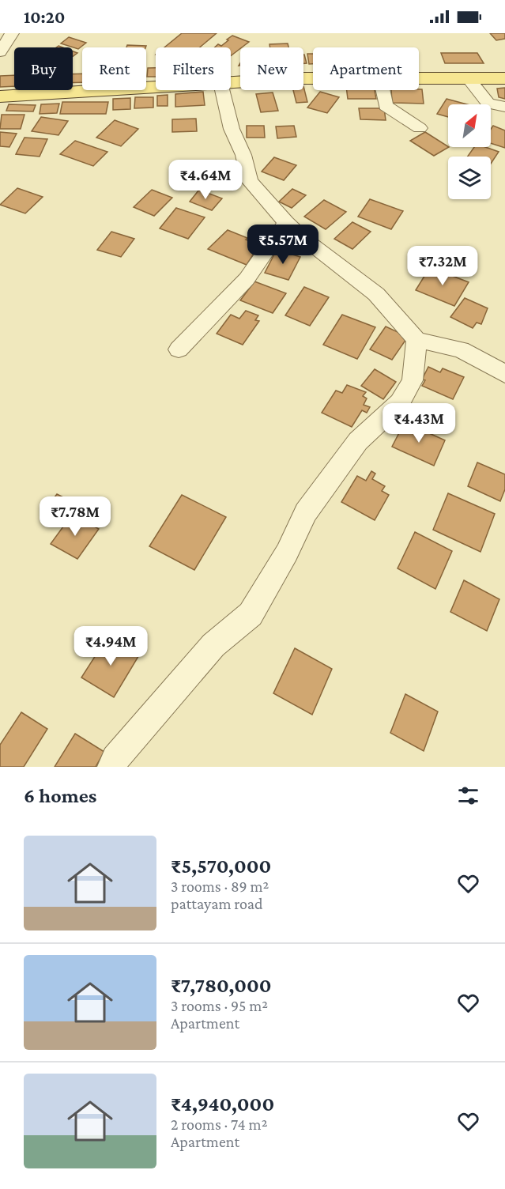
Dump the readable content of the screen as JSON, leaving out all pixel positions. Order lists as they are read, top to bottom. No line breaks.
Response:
{"north":"top right","page":{"status":"10:20","chip":["Buy","Rent","Filters","New","Apartment"],"price":["₹4.64M","₹5.57M","₹7.32M","₹4.43M","₹7.78M","₹4.94M"],"heading":"6 homes","list":[{"name":"₹5,570,000","note":"3 rooms · 89 m² · pattayam road"},{"name":"₹7,780,000","note":"3 rooms · 95 m² · Apartment"},{"name":"₹4,940,000","note":"2 rooms · 74 m² · Apartment"}]}}
